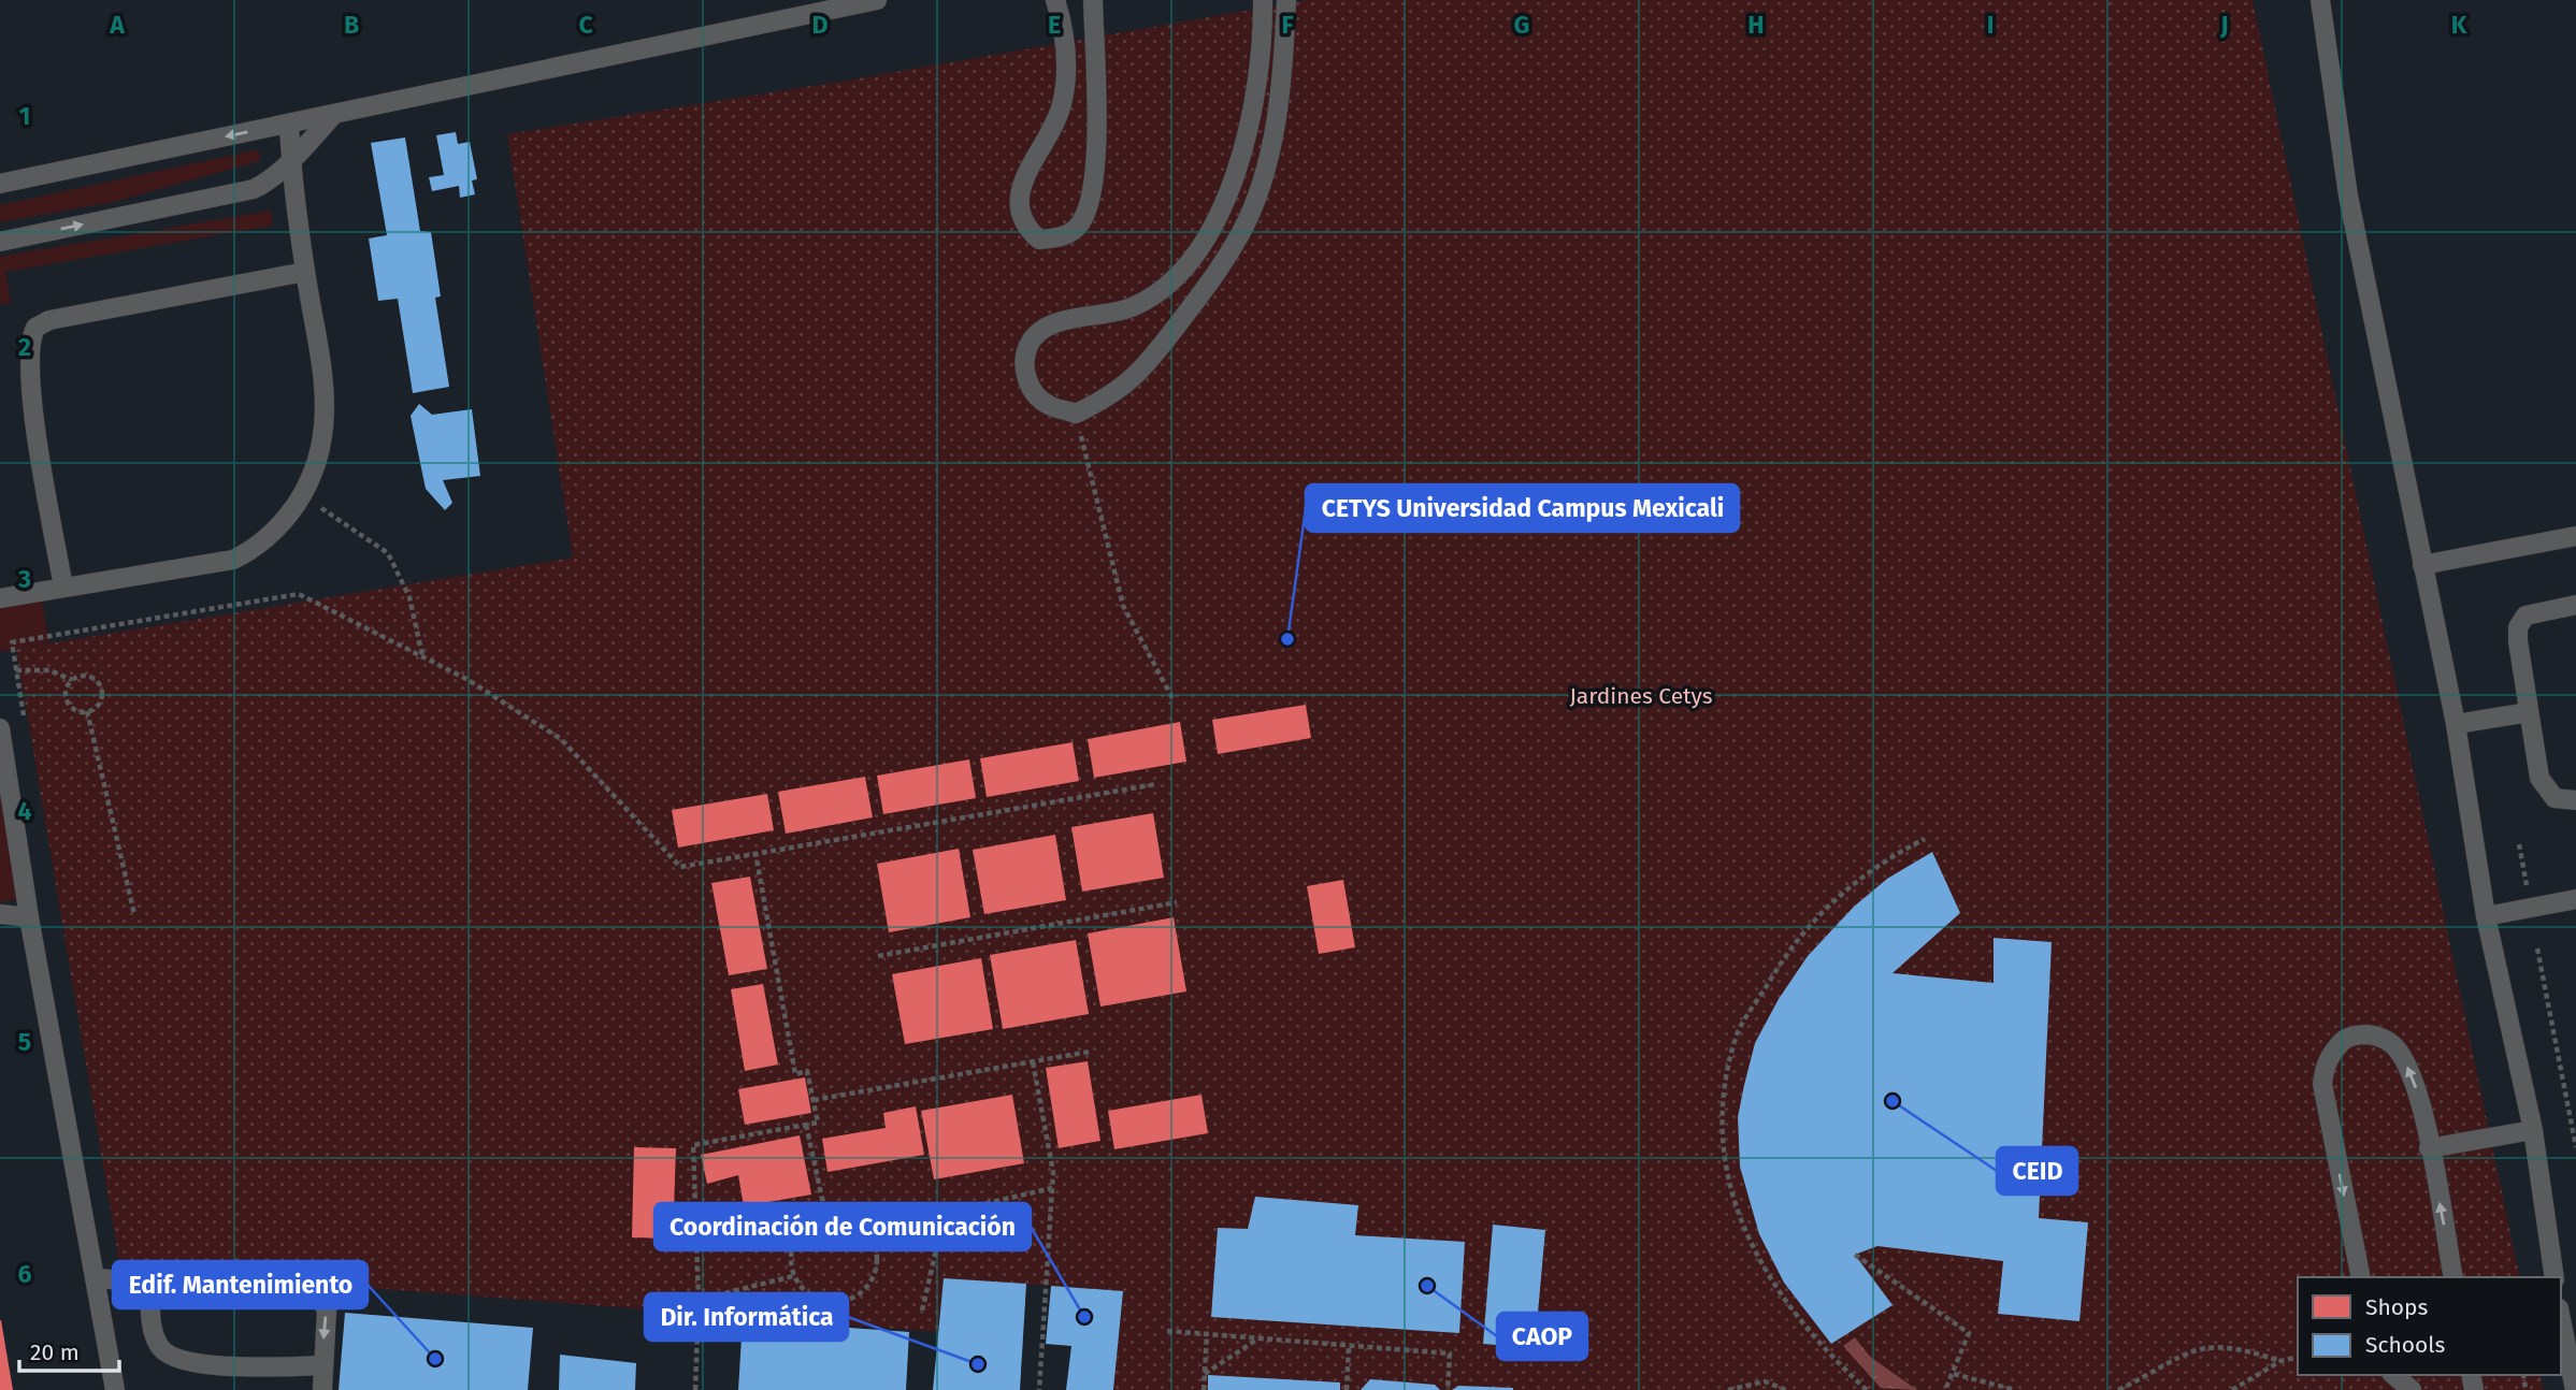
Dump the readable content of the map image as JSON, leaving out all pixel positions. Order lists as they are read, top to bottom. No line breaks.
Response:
{"parks":["Jardines Cetys"],"places":["CETYS Universidad Campus Mexicali","CEID","CAOP","Coordinación de Comunicación","Edif. Mantenimiento","Dir. Informática"],"legend":["Shops","Schools"],"scale_bar":"20 m","grid":{"columns":["A","B","C","D","E","F","G","H","I","J","K"],"rows":["1","2","3","4","5","6"]}}
